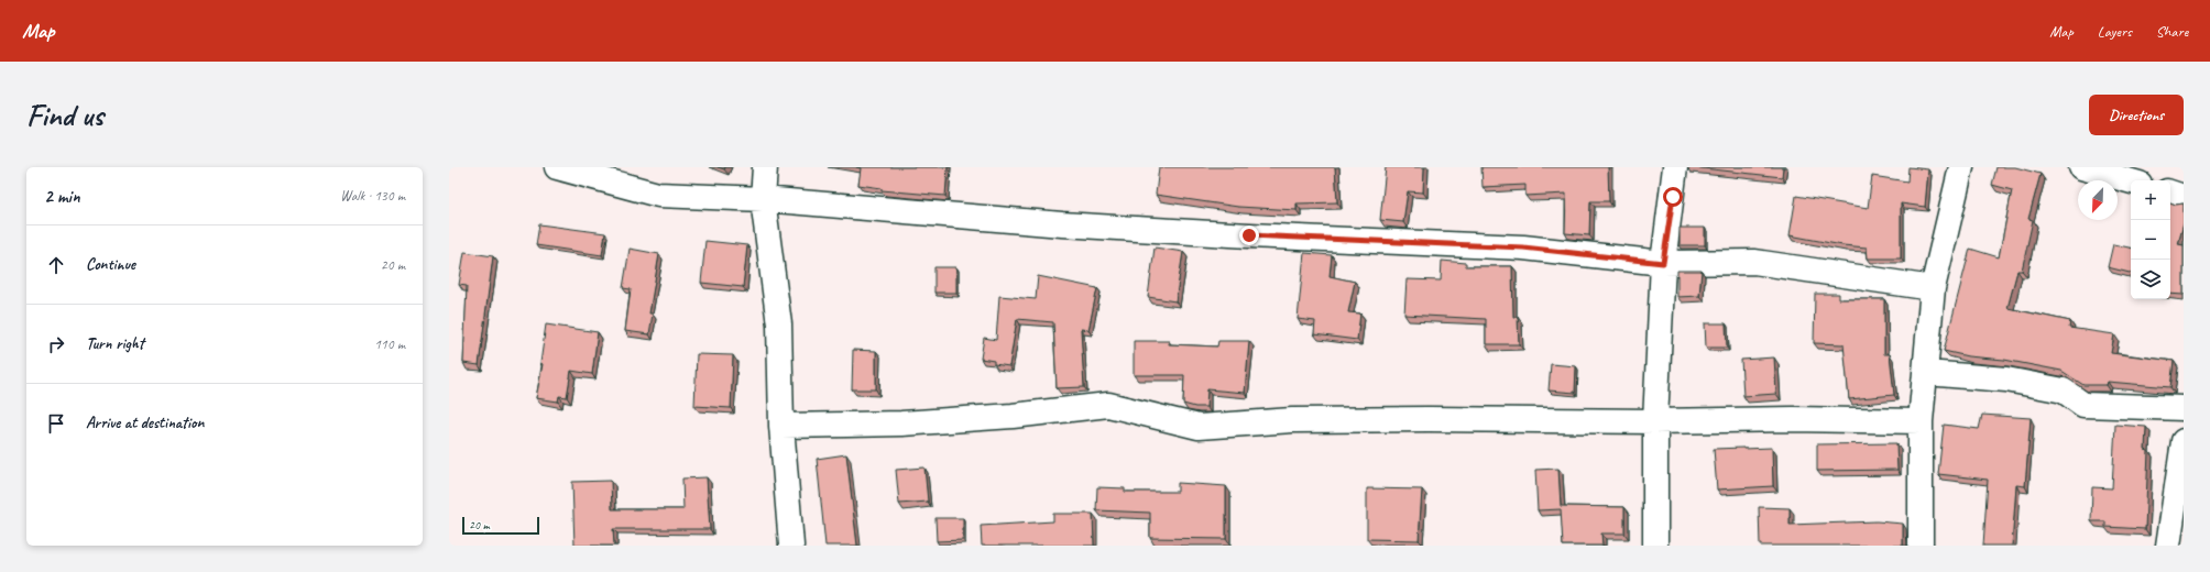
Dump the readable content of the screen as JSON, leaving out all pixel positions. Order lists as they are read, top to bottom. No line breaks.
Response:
{"scale_bar":"20 m","north":"bottom left","page":{"header":"Map","nav":["Map","Layers","Share"],"buttons":"Directions","title":"Find us","heading":["2 min","Walk · 130 m"],"map_buttons":["+","−"],"list":[["Continue","20 m"],["Turn right","110 m"],"Arrive at destination"],"scale":"20 m"}}
